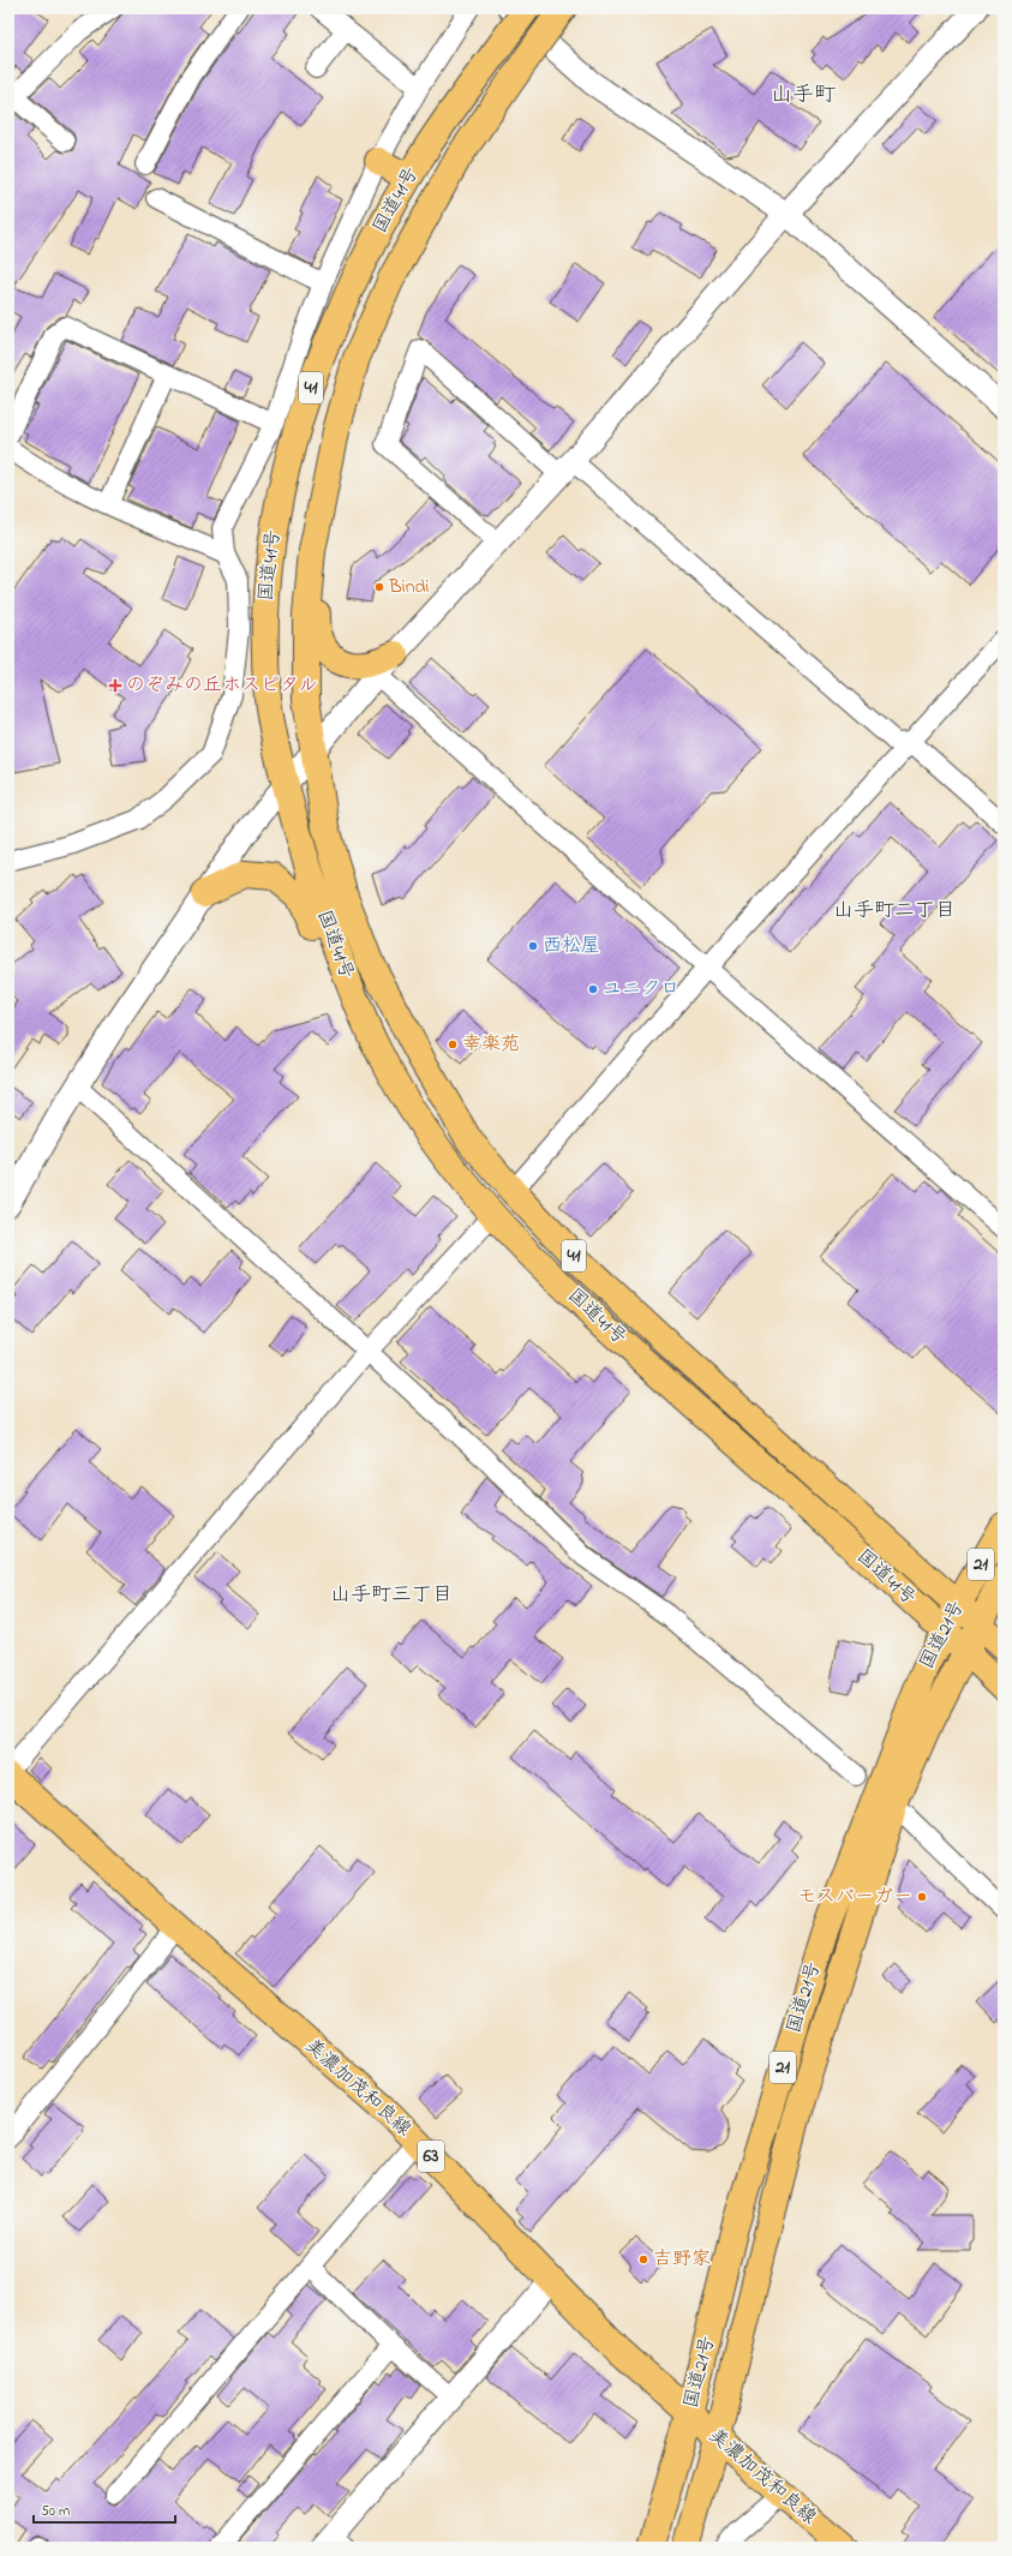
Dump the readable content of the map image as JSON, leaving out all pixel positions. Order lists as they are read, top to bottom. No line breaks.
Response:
{"streets":{"main road":["国道41号","41","21","国道21号","美濃加茂和良線","63"]},"crossings":[["国道41号","国道21号"],["国道21号","美濃加茂和良線"]],"districts":["山手町","山手町二丁目","山手町三丁目"],"places":{"other":["Bindi","西松屋","ユニクロ","幸楽苑","モスバーガー","吉野家"],"health":["のぞみの丘ホスピタル"]},"scale_bar":"50 m"}
